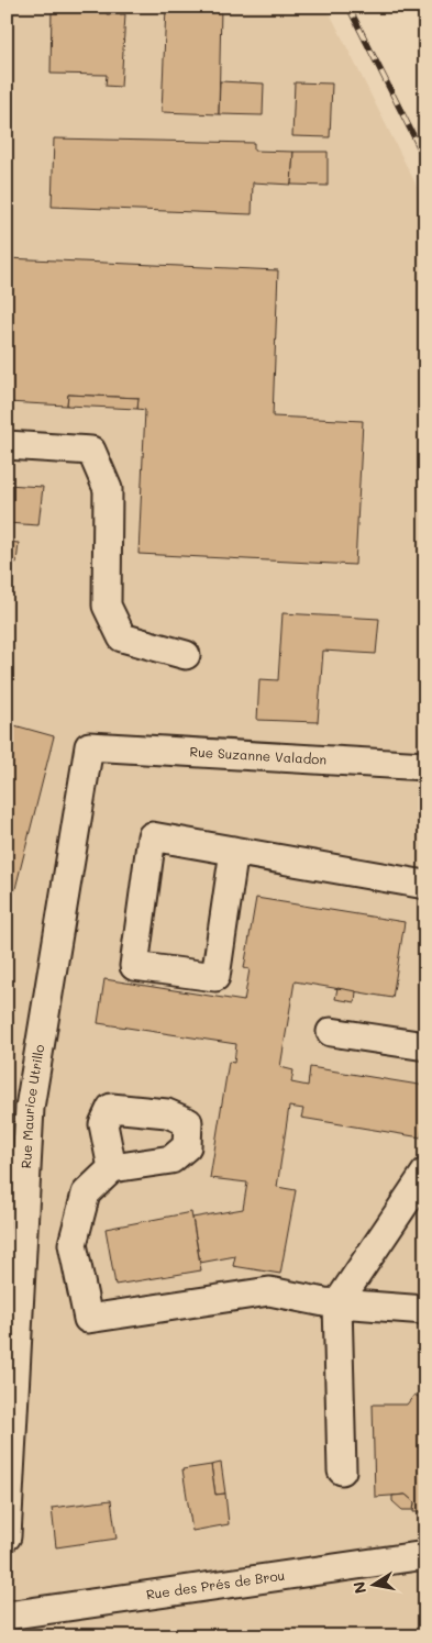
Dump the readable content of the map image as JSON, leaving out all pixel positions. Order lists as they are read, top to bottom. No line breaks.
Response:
{"streets":{"street":["Rue Suzanne Valadon","Rue Maurice Utrillo","Rue des Prés de Brou"]},"crossings":[["Rue Suzanne Valadon","Rue Maurice Utrillo"]],"north":"left"}
